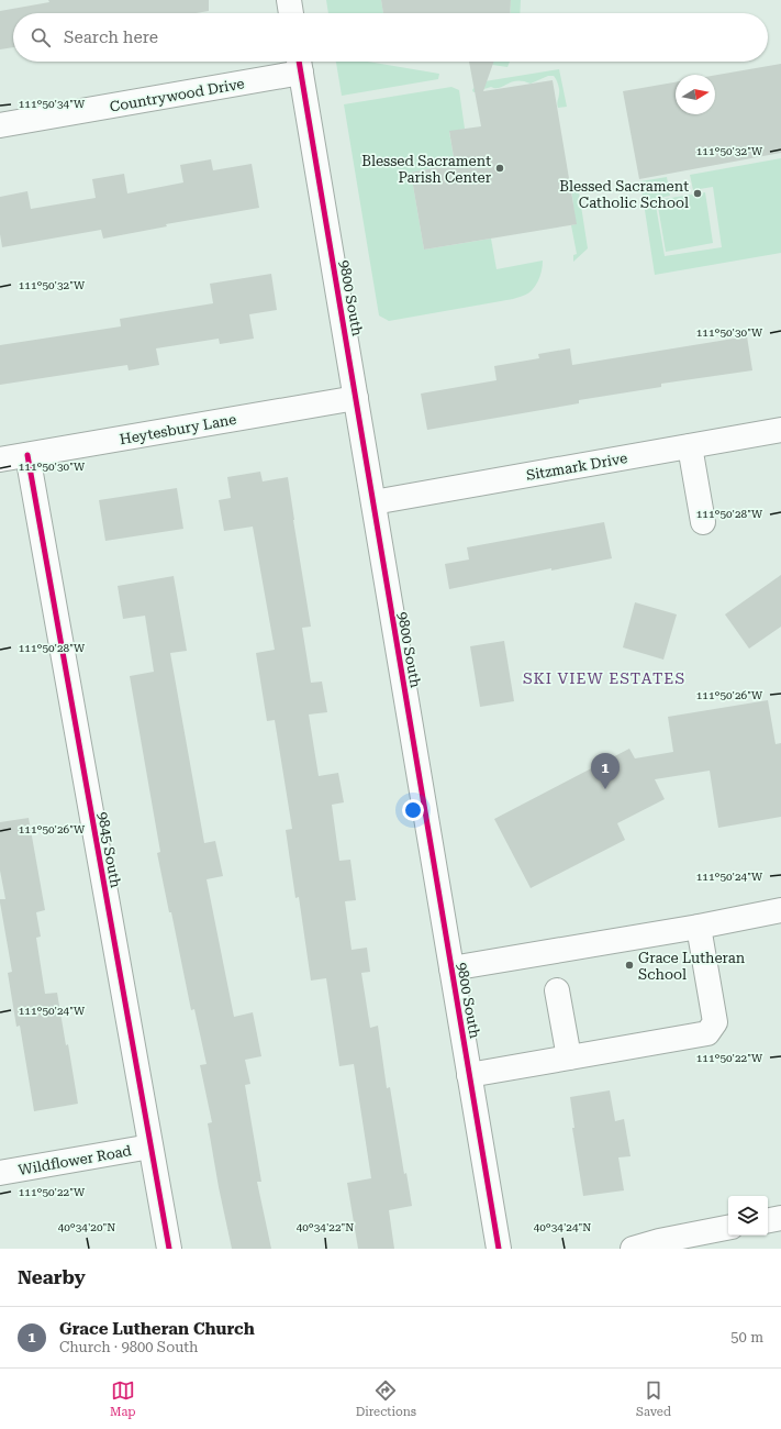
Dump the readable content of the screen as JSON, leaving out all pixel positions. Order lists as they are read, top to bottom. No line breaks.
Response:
{"streets":{"street":["Countrywood Drive","9800 South","Heytesbury Lane","Sitzmark Drive","9845 South","Wildflower Road"]},"crossings":[["Countrywood Drive","9800 South"],["9800 South","Heytesbury Lane"],["9800 South","Sitzmark Drive"],["Heytesbury Lane","9845 South"],["9845 South","Wildflower Road"]],"districts":["SKI VIEW ESTATES"],"places":["Blessed Sacrament Parish Center","Blessed Sacrament Catholic School","Grace Lutheran School"],"north":"right","page":{"search":"Search here","pins":"1","heading":"Nearby","list":[{"mark":"1","name":"Grace Lutheran Church","note":"Church · 9800 South","value":"50 m"}],"nav":["Map","Directions","Saved"]},"coordinates":["111°50'34\"W","111°50'32\"W","111°50'30\"W","111°50'28\"W","111°50'26\"W","111°50'24\"W","111°50'22\"W","40°34'20\"N","40°34'22\"N","40°34'24\"N"]}
